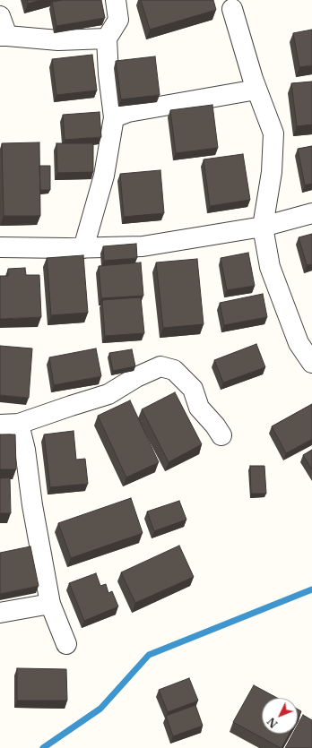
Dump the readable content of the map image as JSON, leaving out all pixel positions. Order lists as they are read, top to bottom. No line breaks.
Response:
{"north":"bottom left"}
